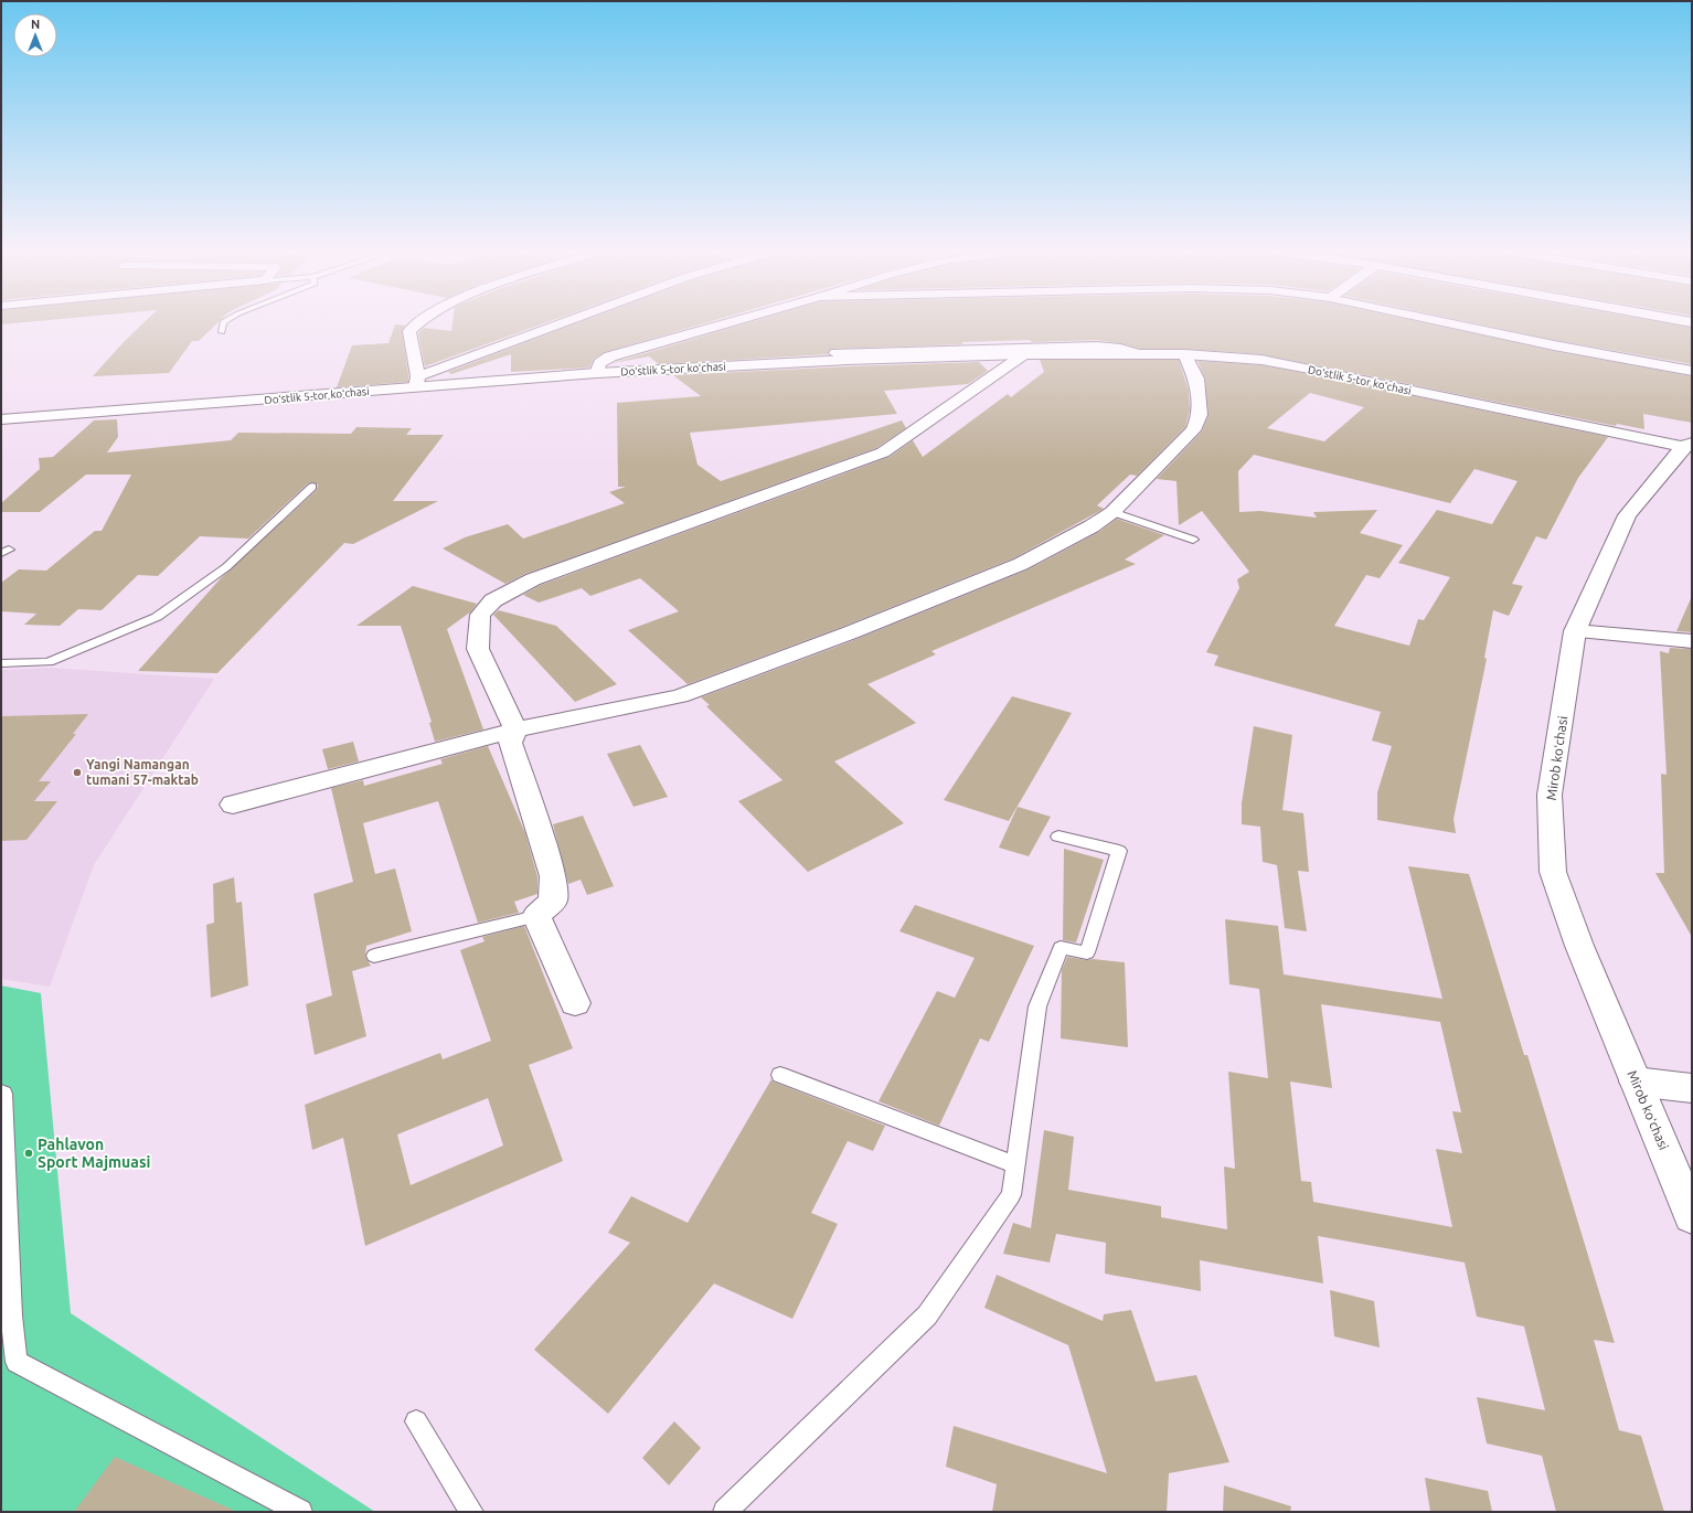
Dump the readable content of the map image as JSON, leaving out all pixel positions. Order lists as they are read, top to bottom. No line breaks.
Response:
{"streets":{"street":["Doʻstlik 5-tor koʻchasi","Mirob koʻchasi"]},"crossings":[["Doʻstlik 5-tor koʻchasi","Mirob koʻchasi"]],"places":["Yangi Namangan tumani 57-maktab","Pahlavon Sport Majmuasi"],"north":"top"}
